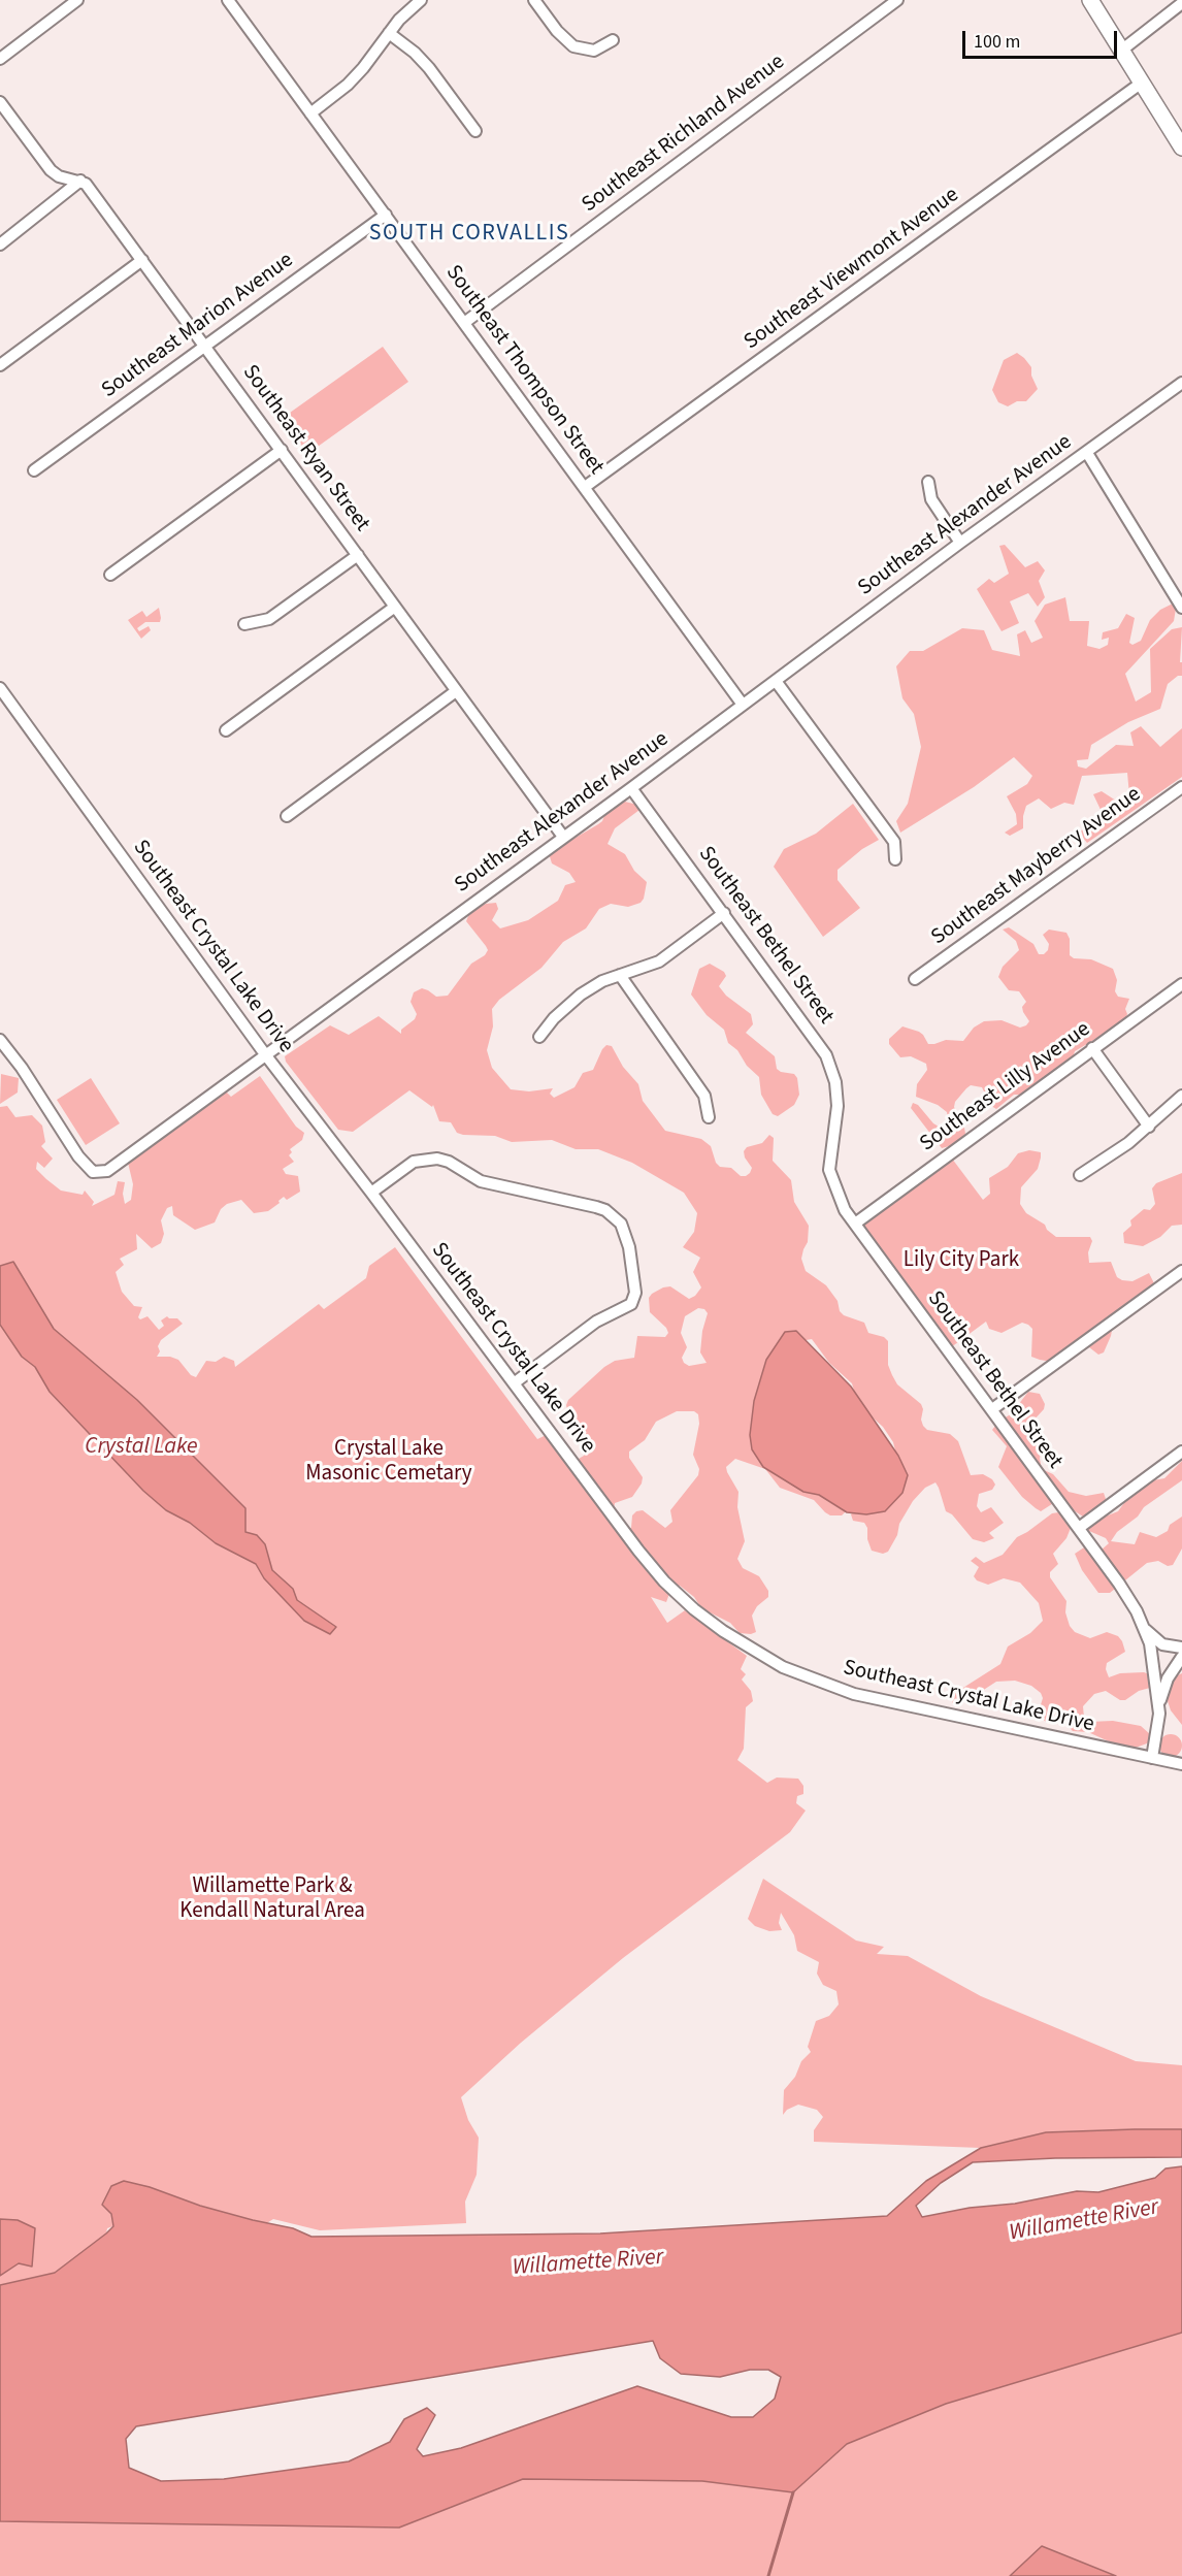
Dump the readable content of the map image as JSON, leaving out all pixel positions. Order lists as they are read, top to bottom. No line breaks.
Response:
{"streets":{"street":["Southeast Richland Avenue","Southeast Viewmont Avenue","Southeast Marion Avenue","Southeast Thompson Street","Southeast Ryan Street","Southeast Alexander Avenue","Southeast Mayberry Avenue","Southeast Bethel Street","Southeast Crystal Lake Drive","Southeast Lilly Avenue"]},"crossings":[["Southeast Richland Avenue","Southeast Thompson Street"],["Southeast Viewmont Avenue","Southeast Thompson Street"],["Southeast Marion Avenue","Southeast Thompson Street"],["Southeast Marion Avenue","Southeast Ryan Street"],["Southeast Thompson Street","Southeast Alexander Avenue"],["Southeast Ryan Street","Southeast Alexander Avenue"],["Southeast Alexander Avenue","Southeast Bethel Street"],["Southeast Alexander Avenue","Southeast Crystal Lake Drive"],["Southeast Bethel Street","Southeast Crystal Lake Drive"],["Southeast Bethel Street","Southeast Lilly Avenue"]],"districts":["SOUTH CORVALLIS"],"water":["Crystal Lake","Willamette River"],"parks":["Lily City Park","Crystal Lake Masonic Cemetary","Willamette Park & Kendall Natural Area"],"scale_bar":"100 m"}
